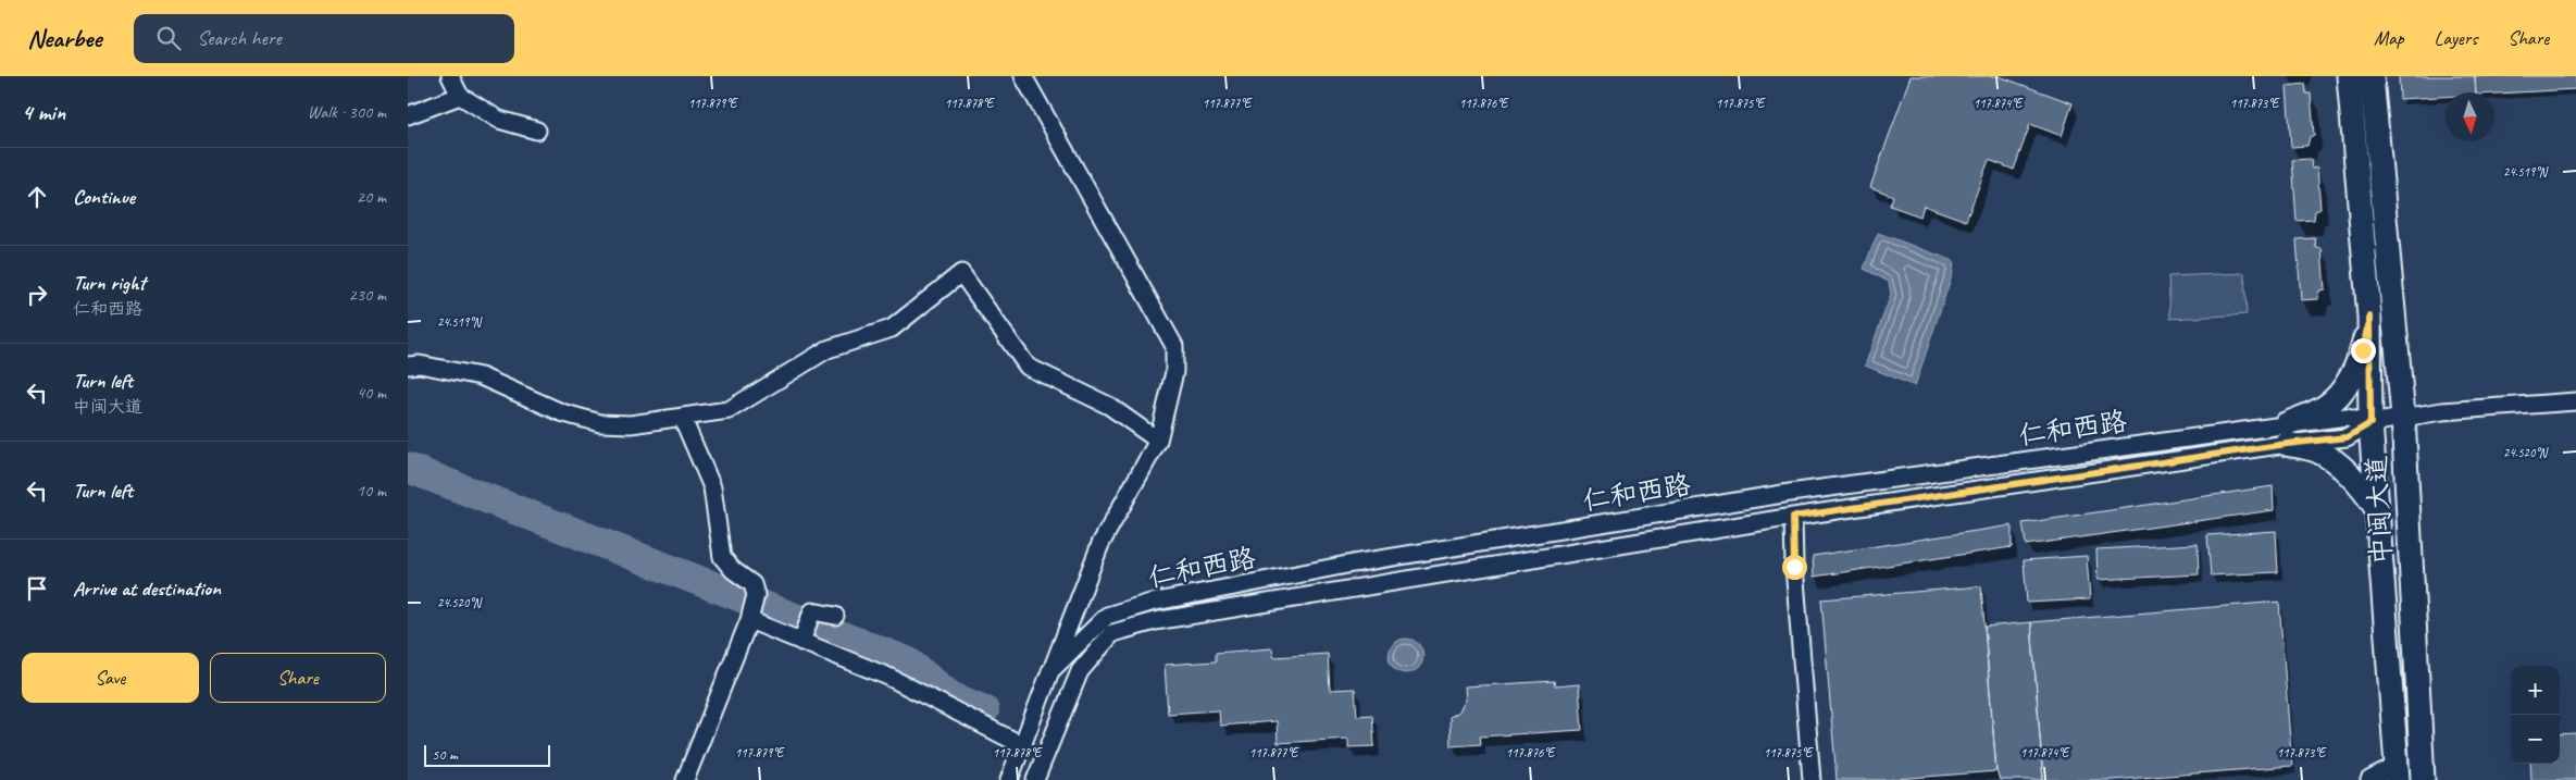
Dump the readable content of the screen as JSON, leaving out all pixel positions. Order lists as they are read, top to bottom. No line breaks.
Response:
{"streets":{"main road":["中闽大道"],"street":["仁和西路"]},"crossings":[["仁和西路","中闽大道"]],"scale_bar":"50 m","north":"bottom","page":{"header":"Nearbee","search":"Search here","nav":["Map","Layers","Share"],"heading":["4 min","Walk · 300 m"],"list":[["Continue","20 m"],["Turn right","仁和西路","230 m"],["Turn left","中闽大道","40 m"],["Turn left","10 m"],"Arrive at destination"],"buttons":["Save","Share"],"map_buttons":["+","−"],"scale":"50 m"},"coordinates":["117.879°E","117.878°E","117.877°E","117.876°E","117.875°E","117.874°E","117.873°E","24.519°N","24.520°N"]}
